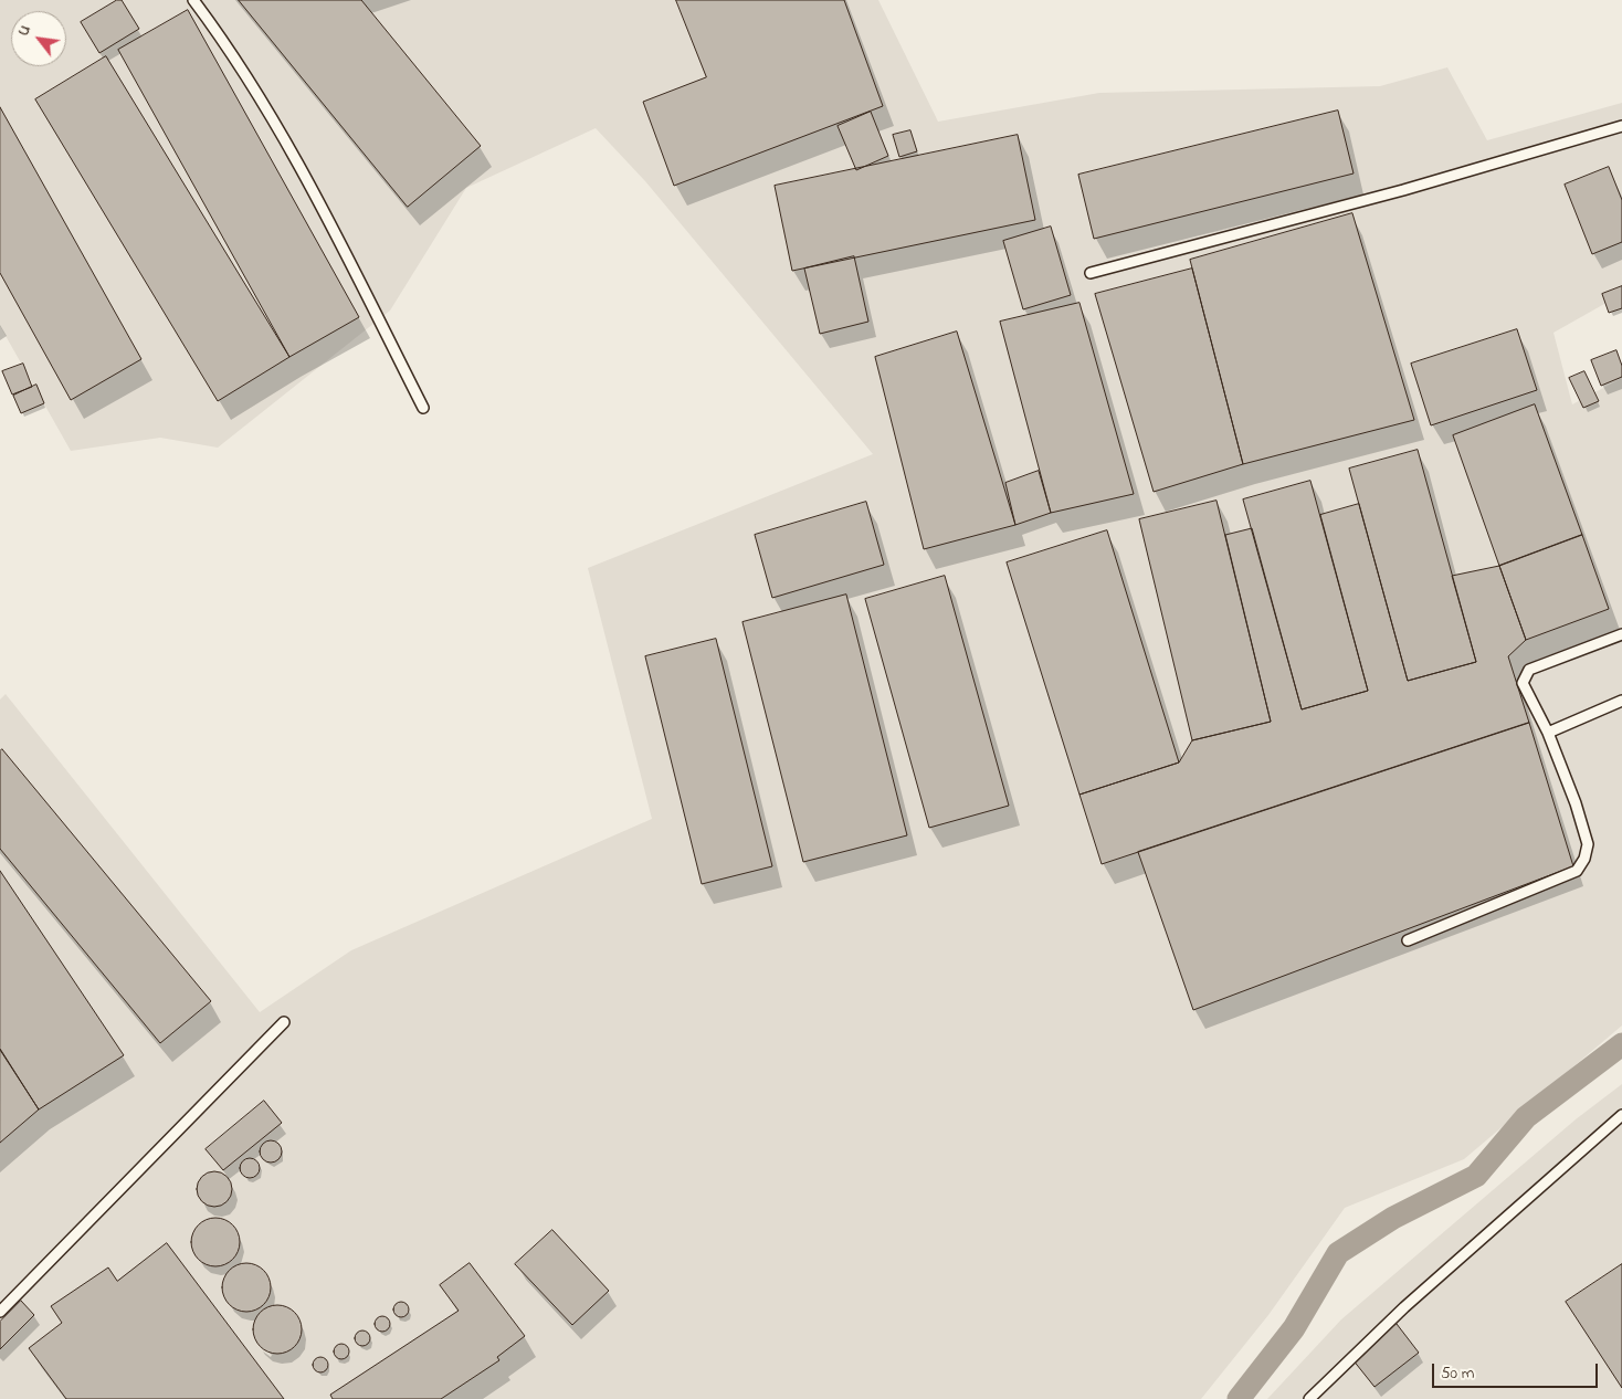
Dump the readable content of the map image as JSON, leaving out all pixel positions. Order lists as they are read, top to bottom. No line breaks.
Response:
{"scale_bar":"50 m","north":"top left"}
